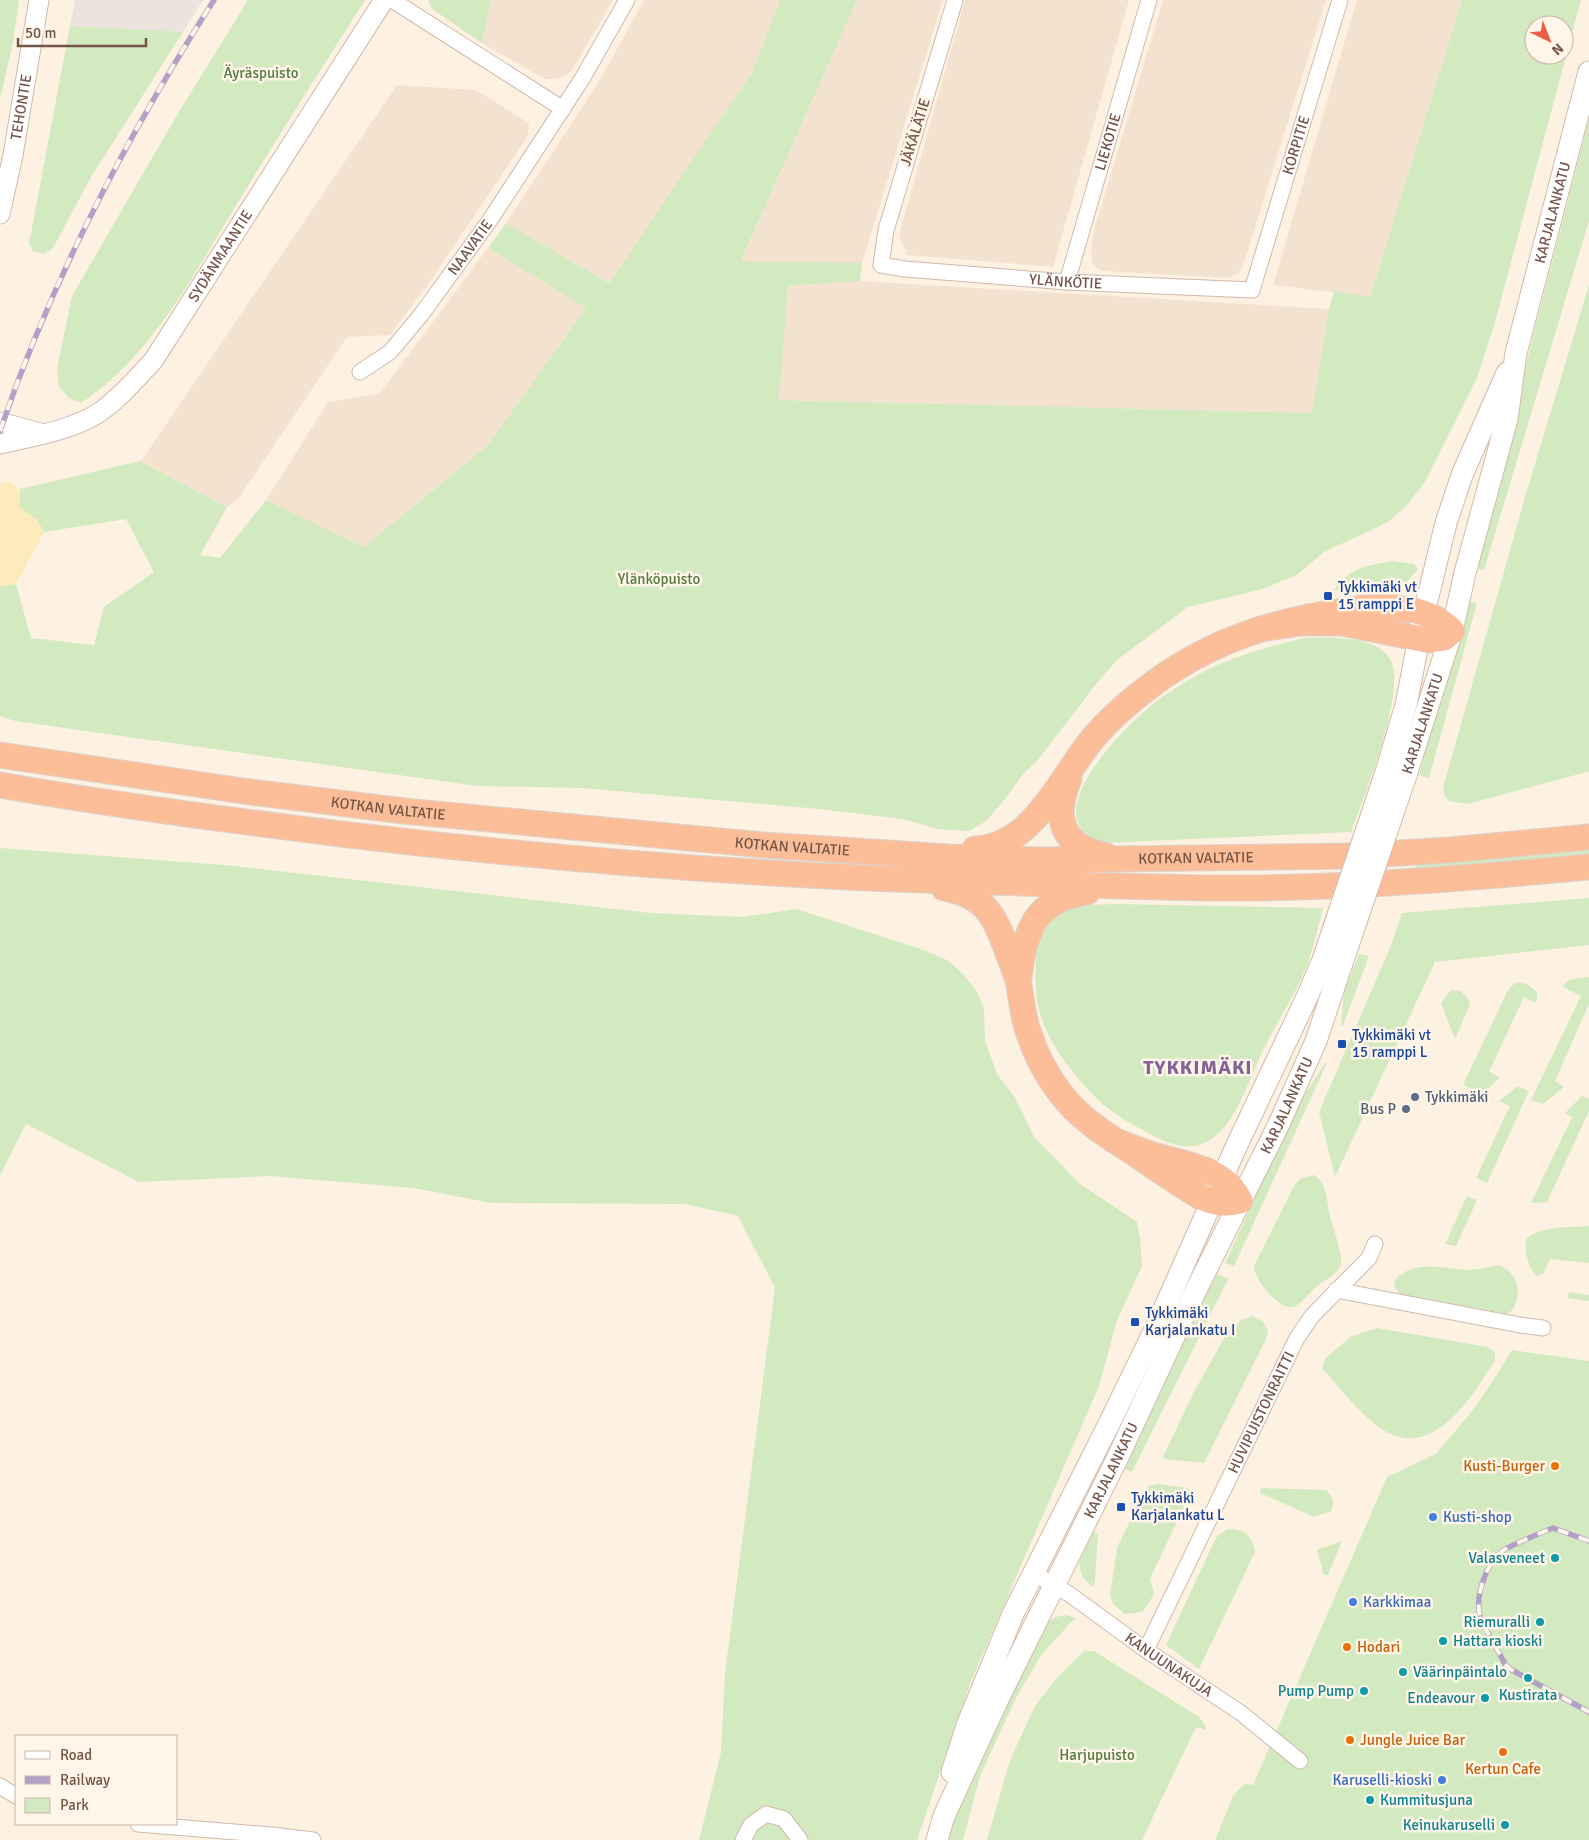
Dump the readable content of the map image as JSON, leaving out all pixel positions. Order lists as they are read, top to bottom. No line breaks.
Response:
{"streets":{"highway":["KOTKAN VALTATIE"],"main road":["KARJALANKATU"],"street":["TEHONTIE","JÄKÄLÄTIE","LIEKOTIE","KORPITIE","NAAVATIE","SYDÄNMAANTIE","YLÄNKÖTIE","HUVIPUISTONRAITTI","KANUUNAKUJA"]},"crossings":[["JÄKÄLÄTIE","YLÄNKÖTIE"],["LIEKOTIE","YLÄNKÖTIE"],["KORPITIE","YLÄNKÖTIE"],["KARJALANKATU","KANUUNAKUJA"],["HUVIPUISTONRAITTI","KANUUNAKUJA"]],"districts":["TYKKIMÄKI"],"parks":["Äyräspuisto","Ylänköpuisto","Harjupuisto"],"places":{"transit":["Tykkimäki vt 15 ramppi E","Tykkimäki vt 15 ramppi L","Tykkimäki Karjalankatu I","Tykkimäki Karjalankatu L"],"other":["Tykkimäki","Bus P","Kusti-Burger","Kusti-shop","Valasveneet","Karkkimaa","Riemuralli","Hattara kioski","Hodari","Väärinpäintalo","Kustirata","Pump Pump","Endeavour","Jungle Juice Bar","Kertun Cafe","Karuselli-kioski","Kummitusjuna","Keinukaruselli"]},"legend":["Road","Railway","Park"],"scale_bar":"50 m","north":"bottom right"}
